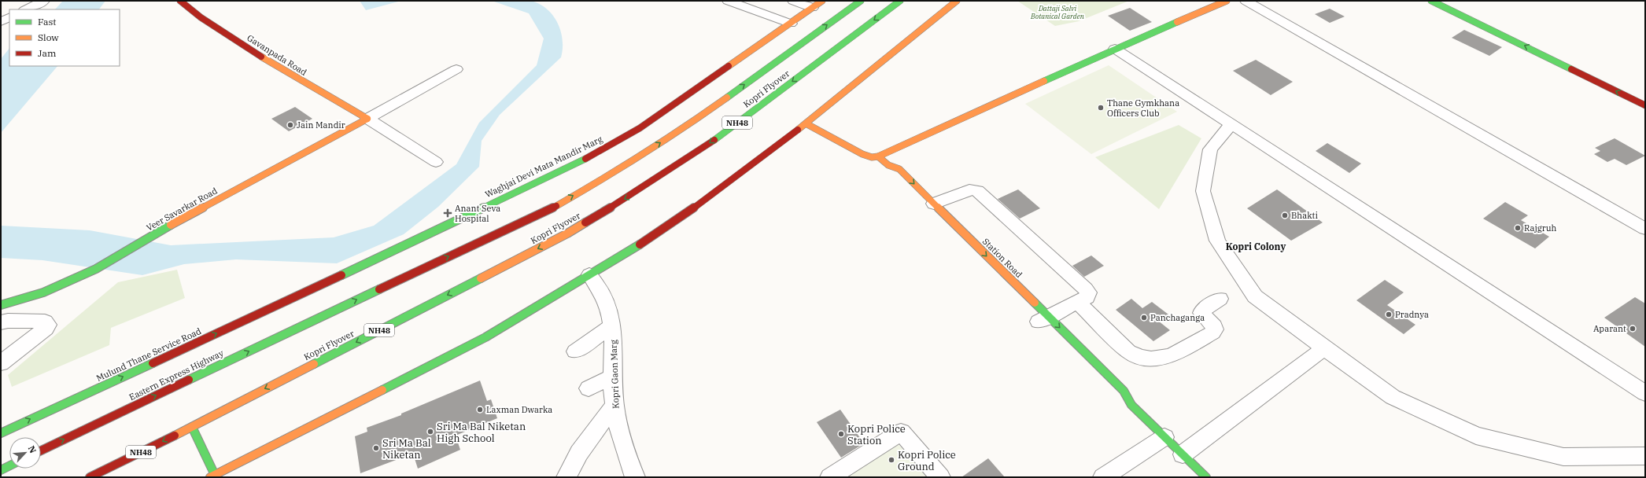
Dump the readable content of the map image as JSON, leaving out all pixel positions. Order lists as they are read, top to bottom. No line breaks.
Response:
{"streets":{"main road":["Gavanpada Road","Kopri Flyover","NH48","Waghjai Devi Mata Mandir Marg","Veer Savarkar Road","Station Road","Mulund Thane Service Road","Eastern Express Highway"],"street":["Kopri Gaon Marg"]},"crossings":[["Gavanpada Road","Veer Savarkar Road"],["Kopri Flyover","NH48"],["Kopri Flyover","Eastern Express Highway"],["Waghjai Devi Mata Mandir Marg","Mulund Thane Service Road"]],"one_way":["Station Road","Mulund Thane Service Road"],"districts":["Kopri Colony"],"parks":["Dattaji Salvi Botanical Garden"],"places":{"other":["Thane Gymkhana Officers Club","Jain Mandir","Bhakti","Rajgruh","Pradnya","Panchaganga","Aparant","Laxman Dwarka","Sri Ma Bal Niketan High School","Kopri Police Station","Sri Ma Bal Niketan","Kopri Police Ground"],"health":["Anant Seva Hospital"]},"legend":["Fast","Slow","Jam"],"north":"top right"}
